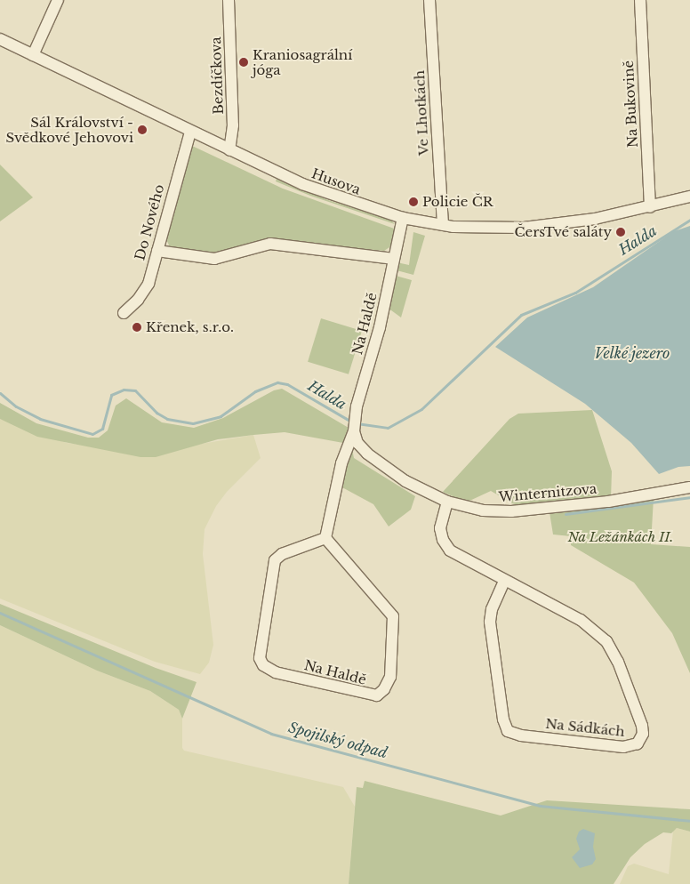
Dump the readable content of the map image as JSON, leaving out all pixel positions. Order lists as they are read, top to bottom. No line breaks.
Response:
{"streets":{"street":["Bezdíčkova","Na Bukovině","Ve Lhotkách","Husova","Do Nového","Na Haldě","Winternitzova","Na Sádkách"]},"crossings":[["Bezdíčkova","Husova"],["Na Bukovině","Husova"],["Ve Lhotkách","Husova"],["Husova","Do Nového"],["Husova","Na Haldě"],["Na Haldě","Winternitzova"],["Winternitzova","Na Sádkách"]],"water":["Halda","Velké jezero","Spojilský odpad"],"parks":["Na Ležánkách II."],"places":["Kraniosagrální jóga","Sál Království - Svědkové Jehovovi","Policie ČR","ČersTvé saláty","Křenek, s.r.o."]}
